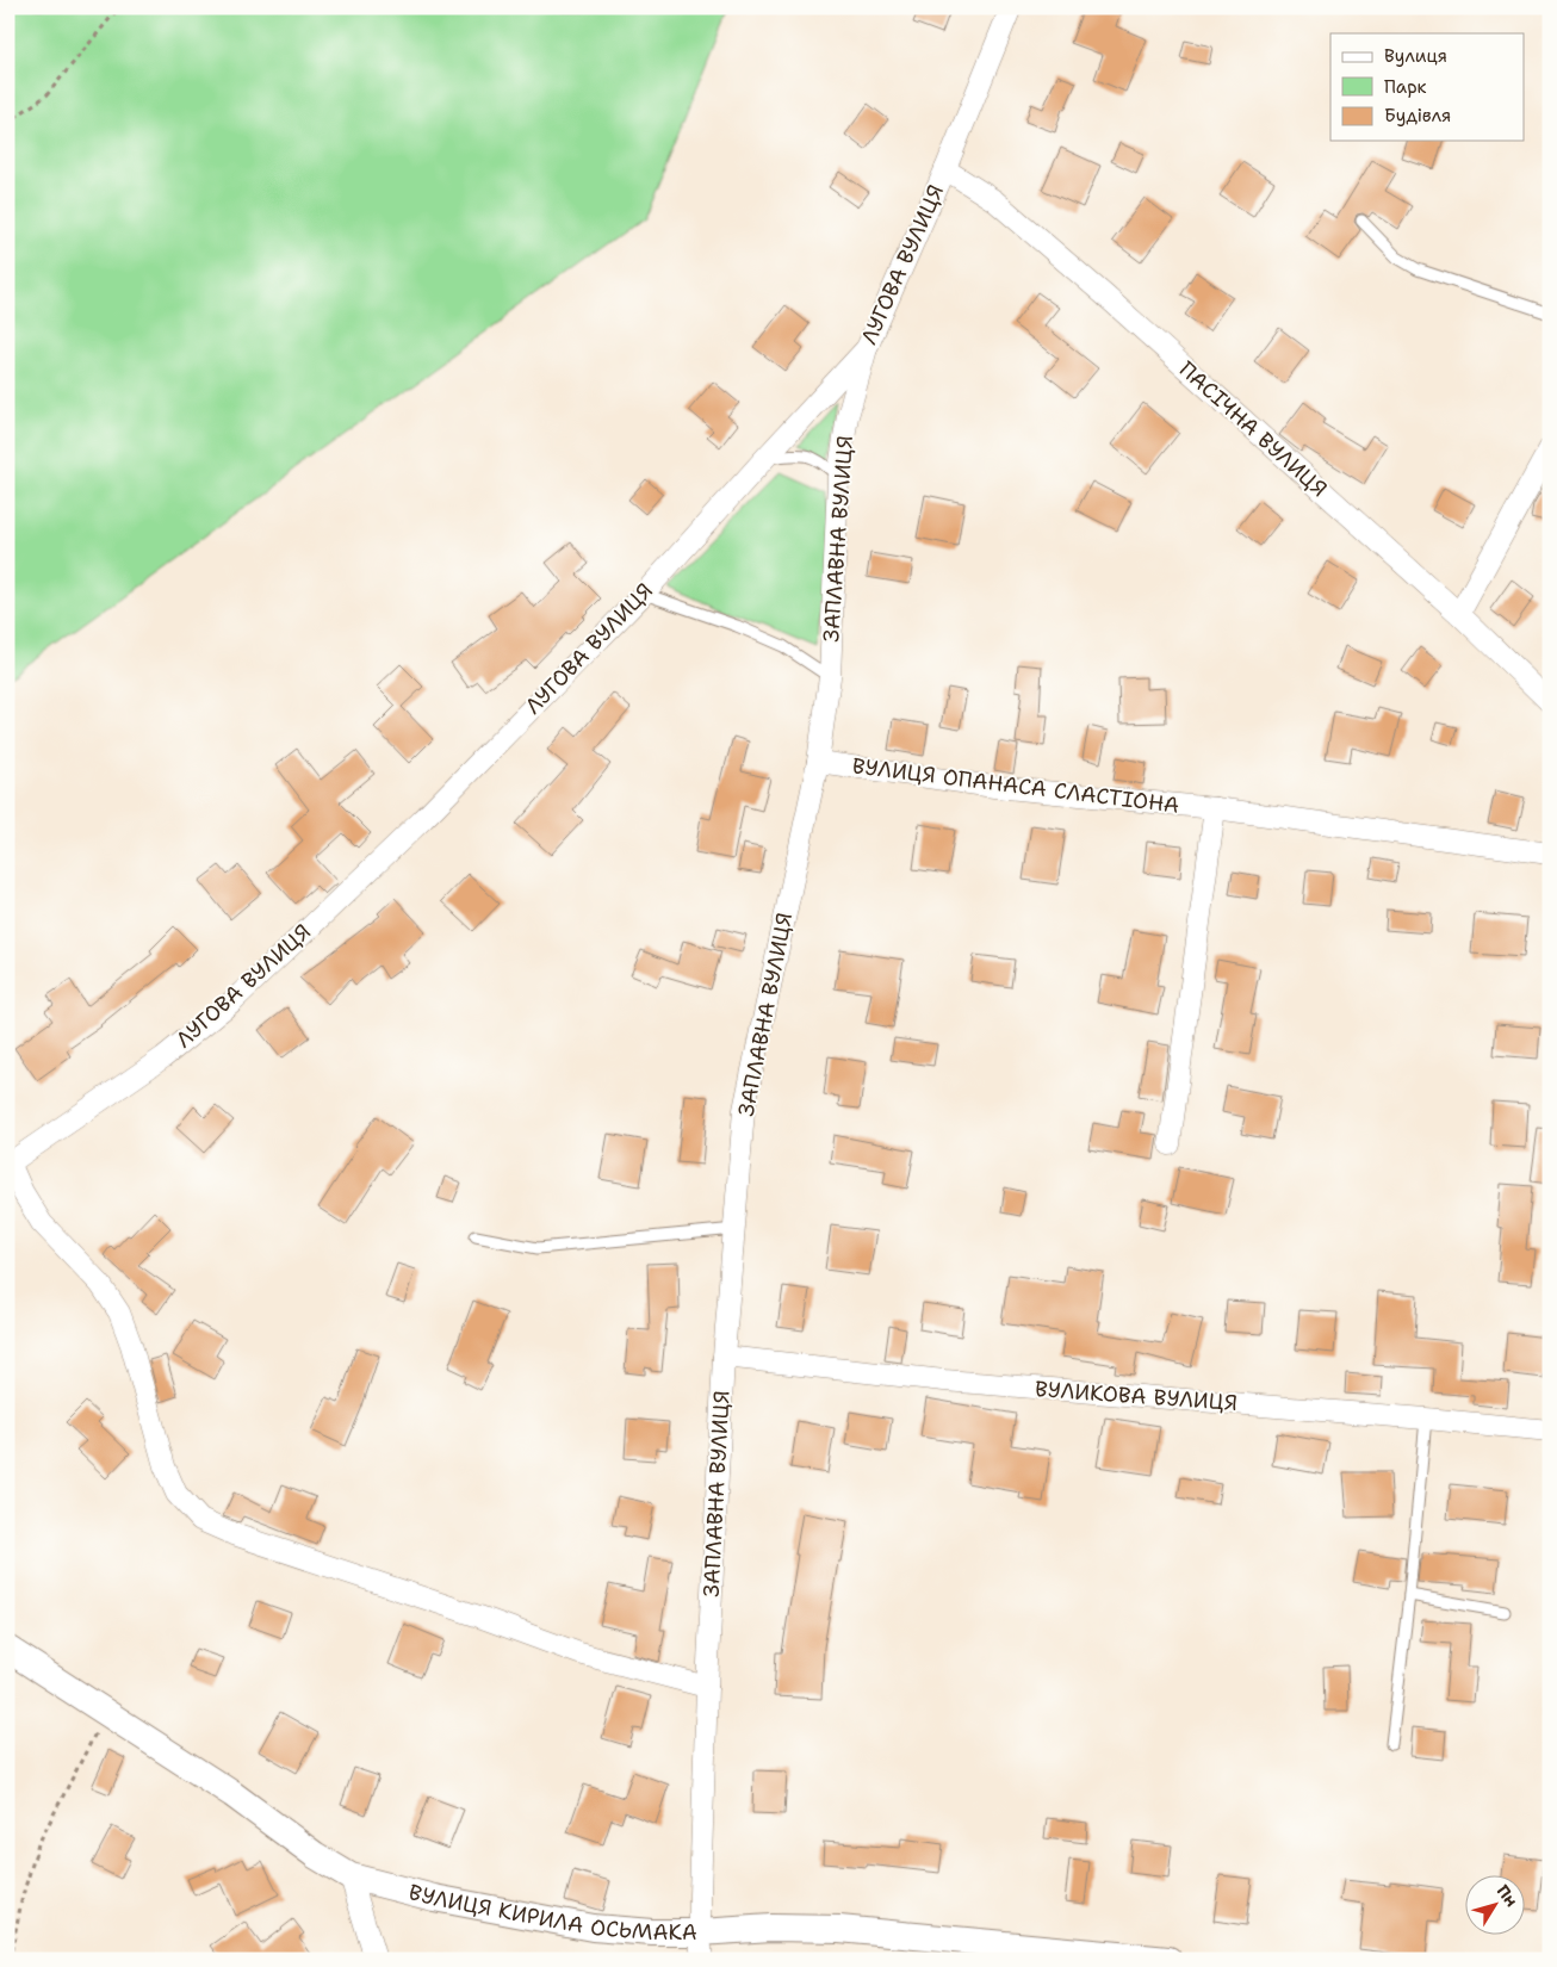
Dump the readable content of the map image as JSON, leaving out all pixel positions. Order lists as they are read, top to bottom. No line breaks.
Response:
{"streets":{"street":["ЛУГОВА ВУЛИЦЯ","ПАСІЧНА ВУЛИЦЯ","ЗАПЛАВНА ВУЛИЦЯ","ВУЛИЦЯ ОПАНАСА СЛАСТІОНА","ВУЛИКОВА ВУЛИЦЯ","ВУЛИЦЯ КИРИЛА ОСЬМАКА"]},"crossings":[["ЛУГОВА ВУЛИЦЯ","ПАСІЧНА ВУЛИЦЯ"],["ЛУГОВА ВУЛИЦЯ","ЗАПЛАВНА ВУЛИЦЯ"],["ЗАПЛАВНА ВУЛИЦЯ","ВУЛИЦЯ ОПАНАСА СЛАСТІОНА"],["ЗАПЛАВНА ВУЛИЦЯ","ВУЛИКОВА ВУЛИЦЯ"],["ЗАПЛАВНА ВУЛИЦЯ","ВУЛИЦЯ КИРИЛА ОСЬМАКА"]],"legend":["Вулиця","Парк","Будівля"],"north":"top right"}
